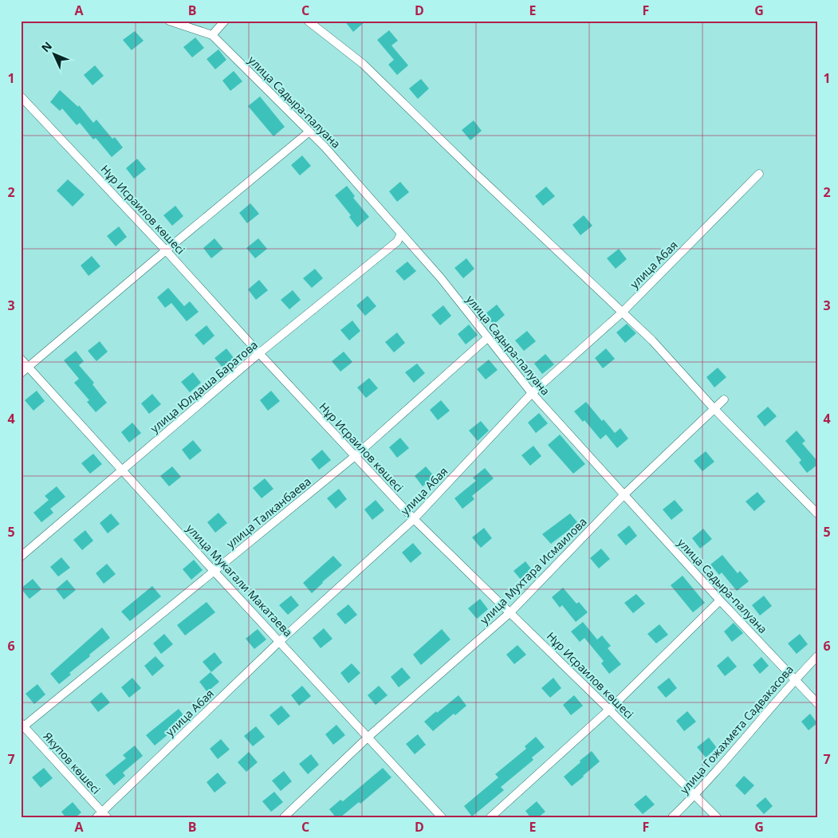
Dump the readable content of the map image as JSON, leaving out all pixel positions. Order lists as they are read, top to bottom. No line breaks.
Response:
{"streets":{"street":["улица Садыра-палуана","Нұр Исраилов көшесі","улица Абая","улица Юлдаша Баратова","улица Талканбаева","улица Мухтара Исмаилова","улица Мукагали Макатаева","улица Гожахмета Садвакасова","Якупов көшесі"]},"crossings":[["улица Садыра-палуана","улица Абая"],["улица Садыра-палуана","улица Юлдаша Баратова"],["улица Садыра-палуана","улица Талканбаева"],["улица Садыра-палуана","улица Мухтара Исмаилова"],["улица Садыра-палуана","улица Гожахмета Садвакасова"],["Нұр Исраилов көшесі","улица Абая"],["Нұр Исраилов көшесі","улица Юлдаша Баратова"],["Нұр Исраилов көшесі","улица Талканбаева"],["Нұр Исраилов көшесі","улица Мухтара Исмаилова"],["Нұр Исраилов көшесі","улица Гожахмета Садвакасова"],["улица Абая","улица Мукагали Макатаева"],["улица Абая","Якупов көшесі"],["улица Юлдаша Баратова","улица Мукагали Макатаева"],["улица Талканбаева","улица Мукагали Макатаева"],["улица Талканбаева","Якупов көшесі"],["улица Мухтара Исмаилова","улица Мукагали Макатаева"]],"north":"top left","grid":{"columns":["A","B","C","D","E","F","G"],"rows":["1","2","3","4","5","6","7"]}}
